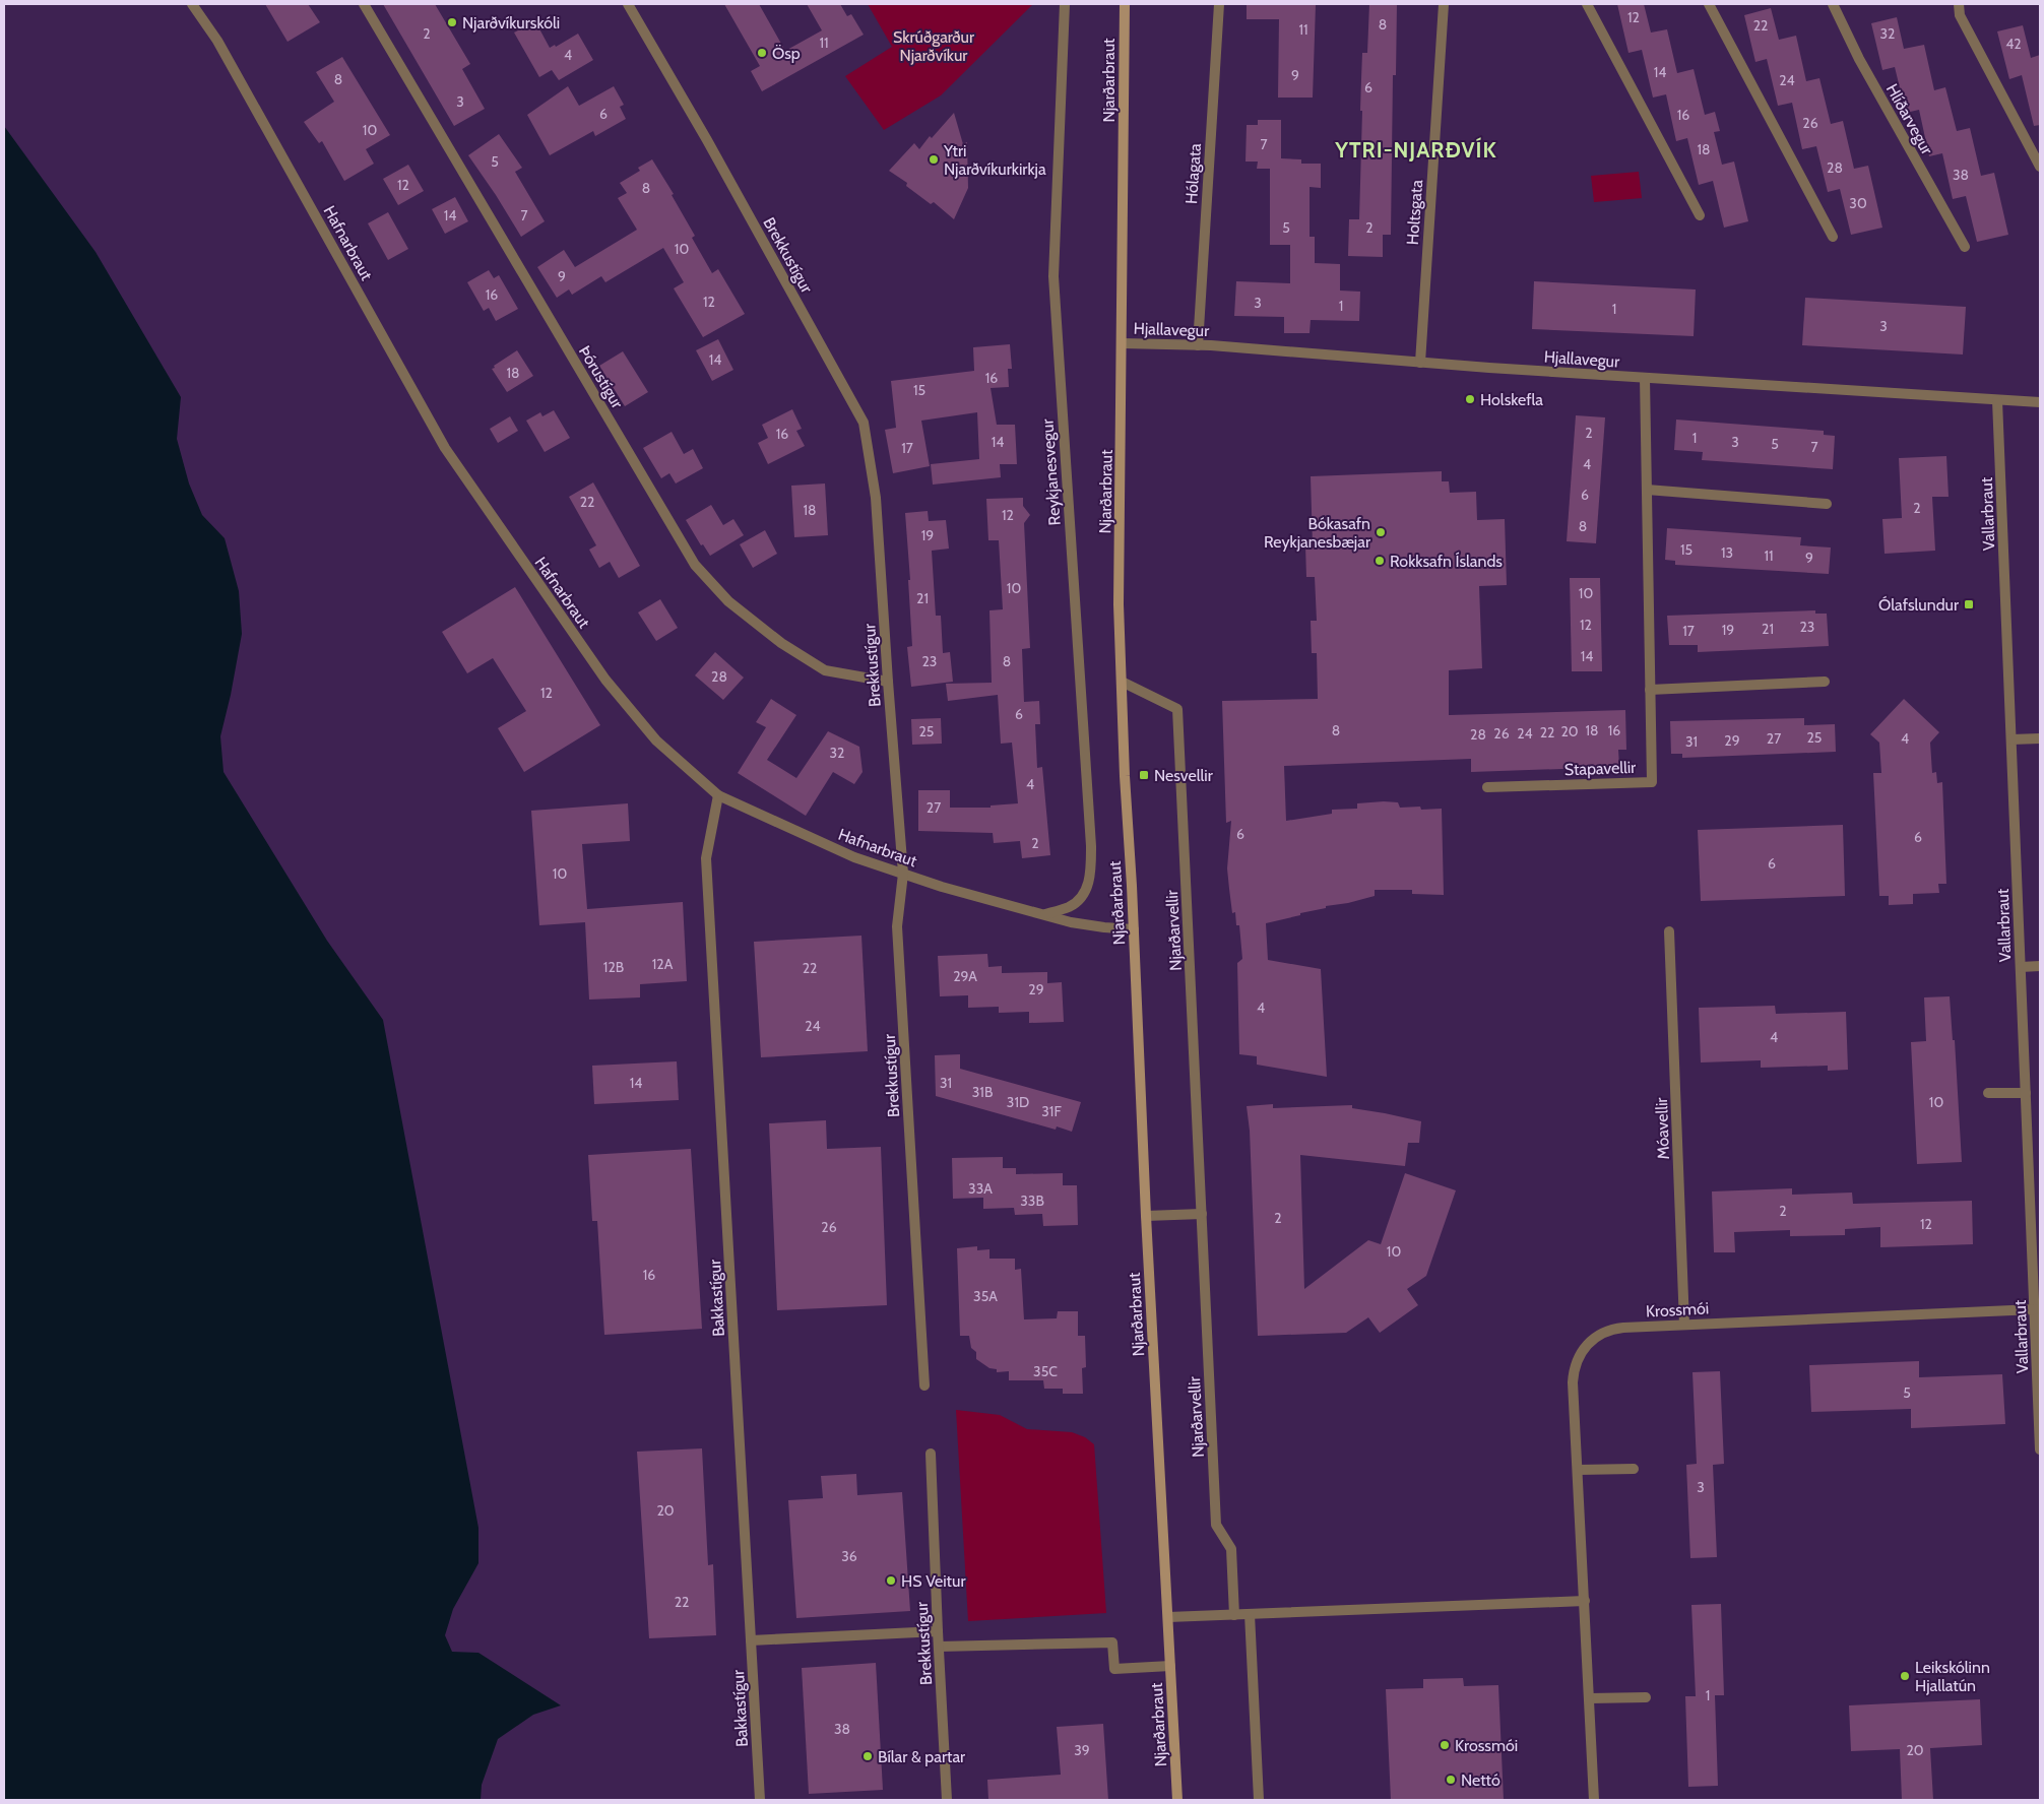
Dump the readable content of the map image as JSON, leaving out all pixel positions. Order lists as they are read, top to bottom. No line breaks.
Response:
{"streets":{"main road":["Njarðarbraut"],"street":["Hlíðarvegur","Hólagata","Holtsgata","Hafnarbraut","Brekkustígur","Hjallavegur","Þórustígur","Reykjanesvegur","Vallarbraut","Stapavellir","Njarðarvellir","Móavellir","Bakkastígur","Krossmói"]},"crossings":[["Njarðarbraut","Hafnarbraut"],["Njarðarbraut","Hjallavegur"],["Njarðarbraut","Njarðarvellir"],["Hólagata","Hjallavegur"],["Holtsgata","Hjallavegur"],["Hafnarbraut","Brekkustígur"],["Hafnarbraut","Reykjanesvegur"],["Hafnarbraut","Bakkastígur"],["Brekkustígur","Þórustígur"],["Hjallavegur","Vallarbraut"],["Hjallavegur","Stapavellir"],["Vallarbraut","Krossmói"],["Móavellir","Krossmói"]],"districts":["YTRI-NJARÐVÍK"],"parks":["Skrúðgarður Njarðvíkur"],"places":{"other":["Njarðvíkurskóli","Ösp","Ytri Njarðvíkurkirkja","Holskefla","Bókasafn Reykjanesbæjar","Rokksafn Íslands","HS Veitur","Leikskólinn Hjallatún","Krossmói","Bílar & partar","Nettó"],"transit":["Ólafslundur","Nesvellir"]},"house_numbers":["12","8","22","11","2","32","11","42","4","14","9","8","24","6","3","6","16","26","10","7","18","5","28","38","12","8","30","14","7","5","2","10","9","16","12","3","1","1","3","14","18","16","15","2","16","1","14","3","5","7","17","4","6","22","2","18","12","8","19","15","13","11","9","10","10","21","12","23","21","19","17","14","23","8","28","12","6","8","18","16","25","20","22","26","24","28","25","27","4","29","31","32","4","27","6","6","2","6","10","12A","12B","22","29A","29","4","24","4","14","31","31B","31D","10","31F","33A","33B","2","2","12","26","10","16","35A","35C","5","3","20","36","22","1","38","39","20"]}
